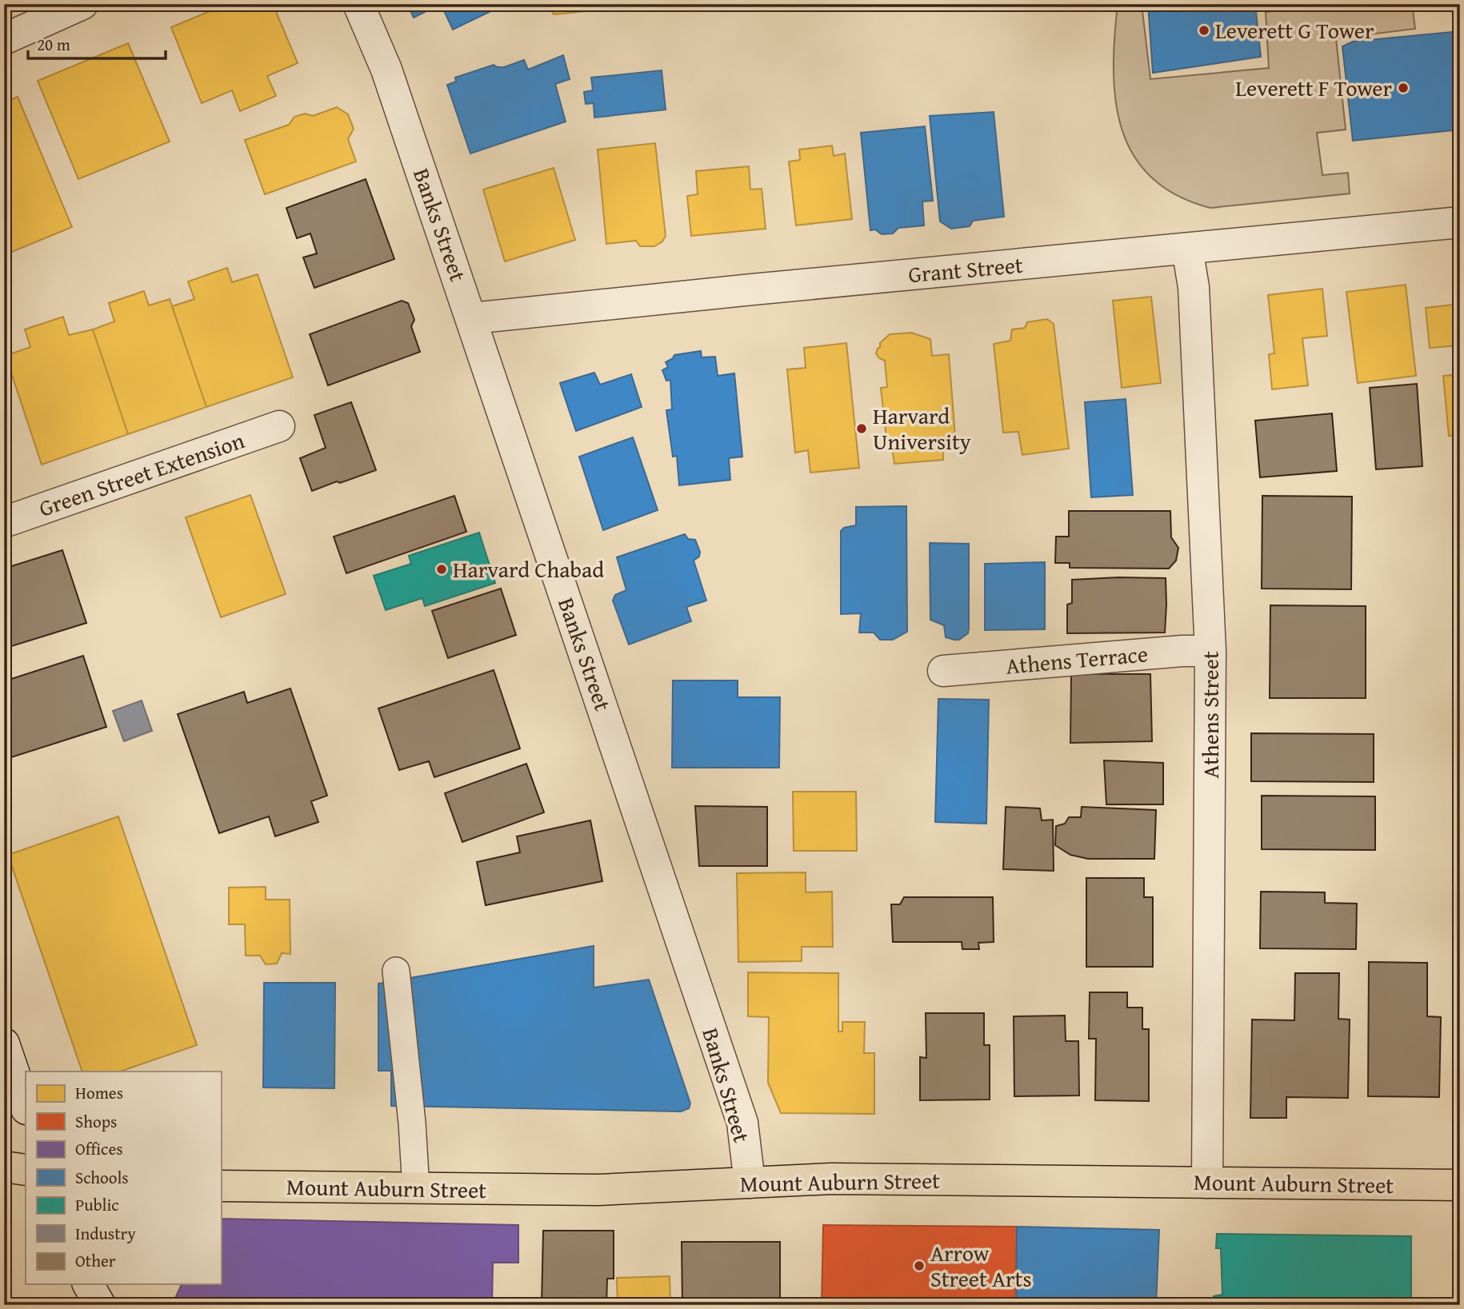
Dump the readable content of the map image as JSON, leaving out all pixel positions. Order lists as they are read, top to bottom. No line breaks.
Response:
{"streets":{"main road":["Mount Auburn Street"],"street":["Banks Street","Grant Street","Green Street Extension","Athens Terrace","Athens Street"]},"crossings":[["Banks Street","Grant Street"],["Banks Street","Mount Auburn Street"],["Grant Street","Athens Street"],["Athens Terrace","Athens Street"],["Athens Street","Mount Auburn Street"]],"places":["Leverett G Tower","Leverett F Tower","Harvard University","Harvard Chabad","Arrow Street Arts"],"legend":["Homes","Shops","Offices","Schools","Public","Industry","Other"],"scale_bar":"20 m"}
